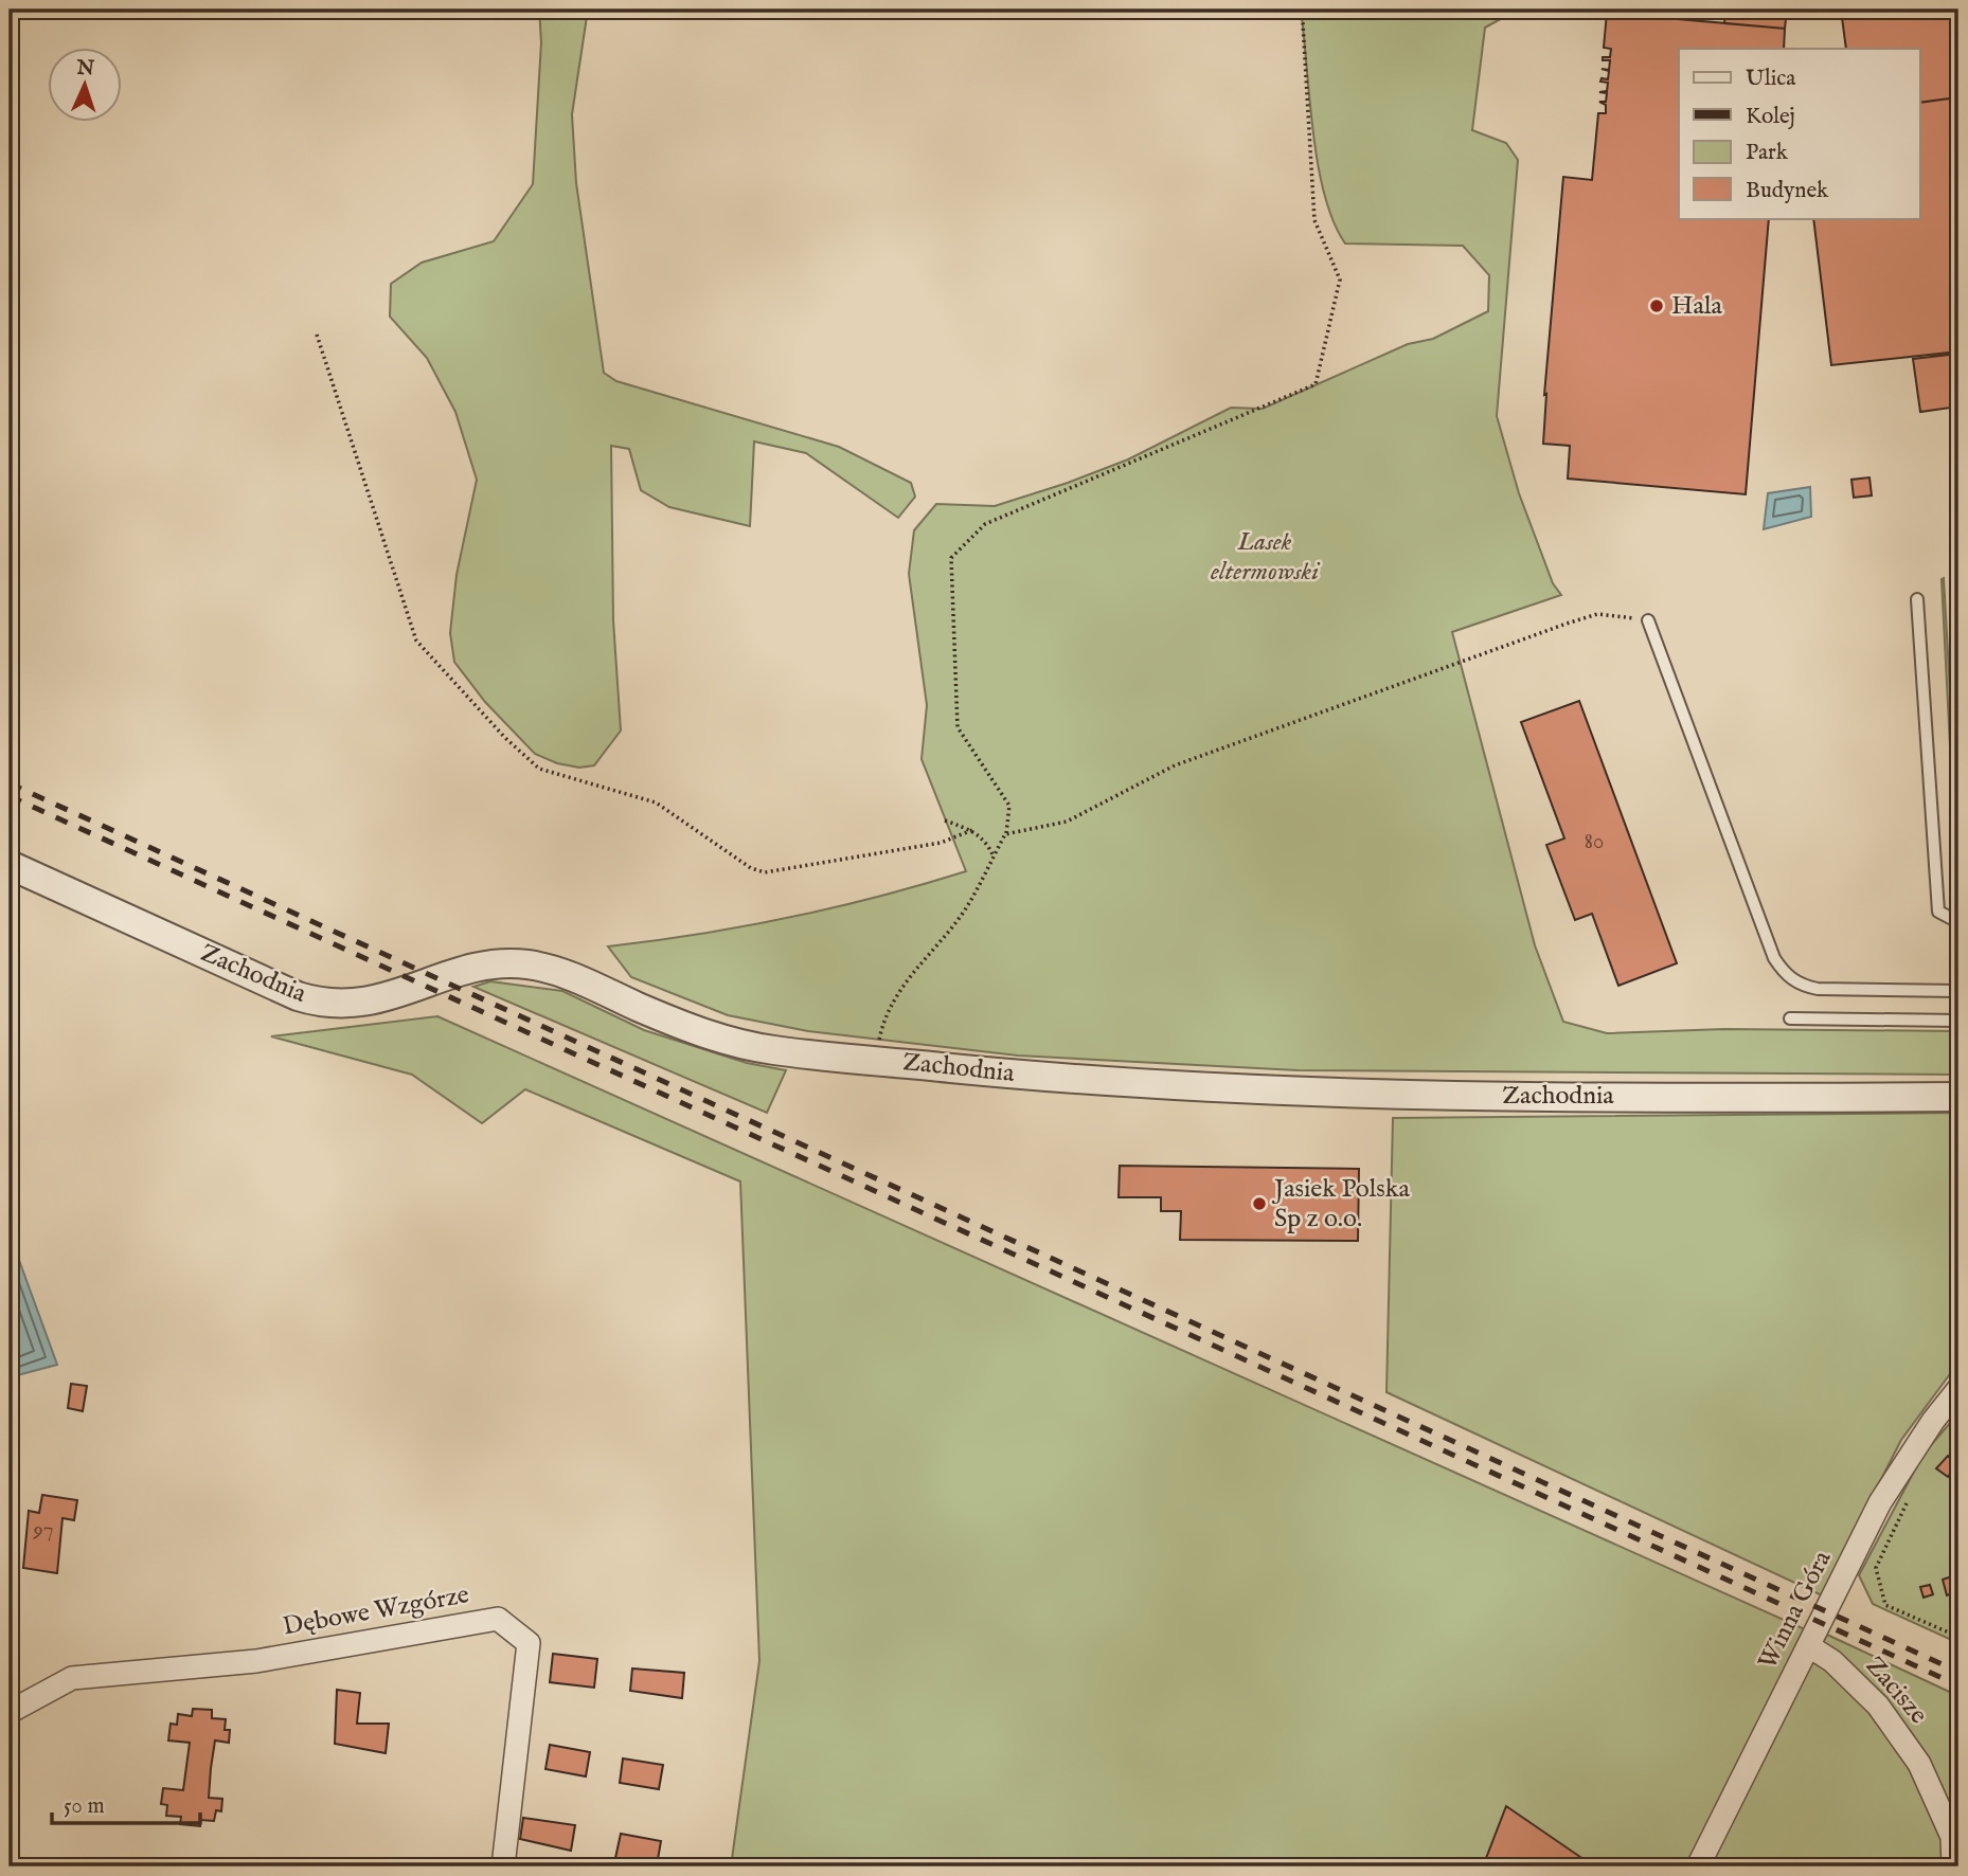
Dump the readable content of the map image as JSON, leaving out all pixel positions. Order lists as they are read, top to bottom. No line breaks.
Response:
{"streets":{"street":["Zachodnia","Winna Góra","Dębowe Wzgórze","Zacisze"]},"crossings":[["Winna Góra","Zacisze"]],"parks":["Lasek eltermowski"],"places":["Hala","Jasiek Polska Sp z o.o."],"house_numbers":["80","97"],"legend":["Ulica","Kolej","Park","Budynek"],"scale_bar":"50 m","north":"top"}
